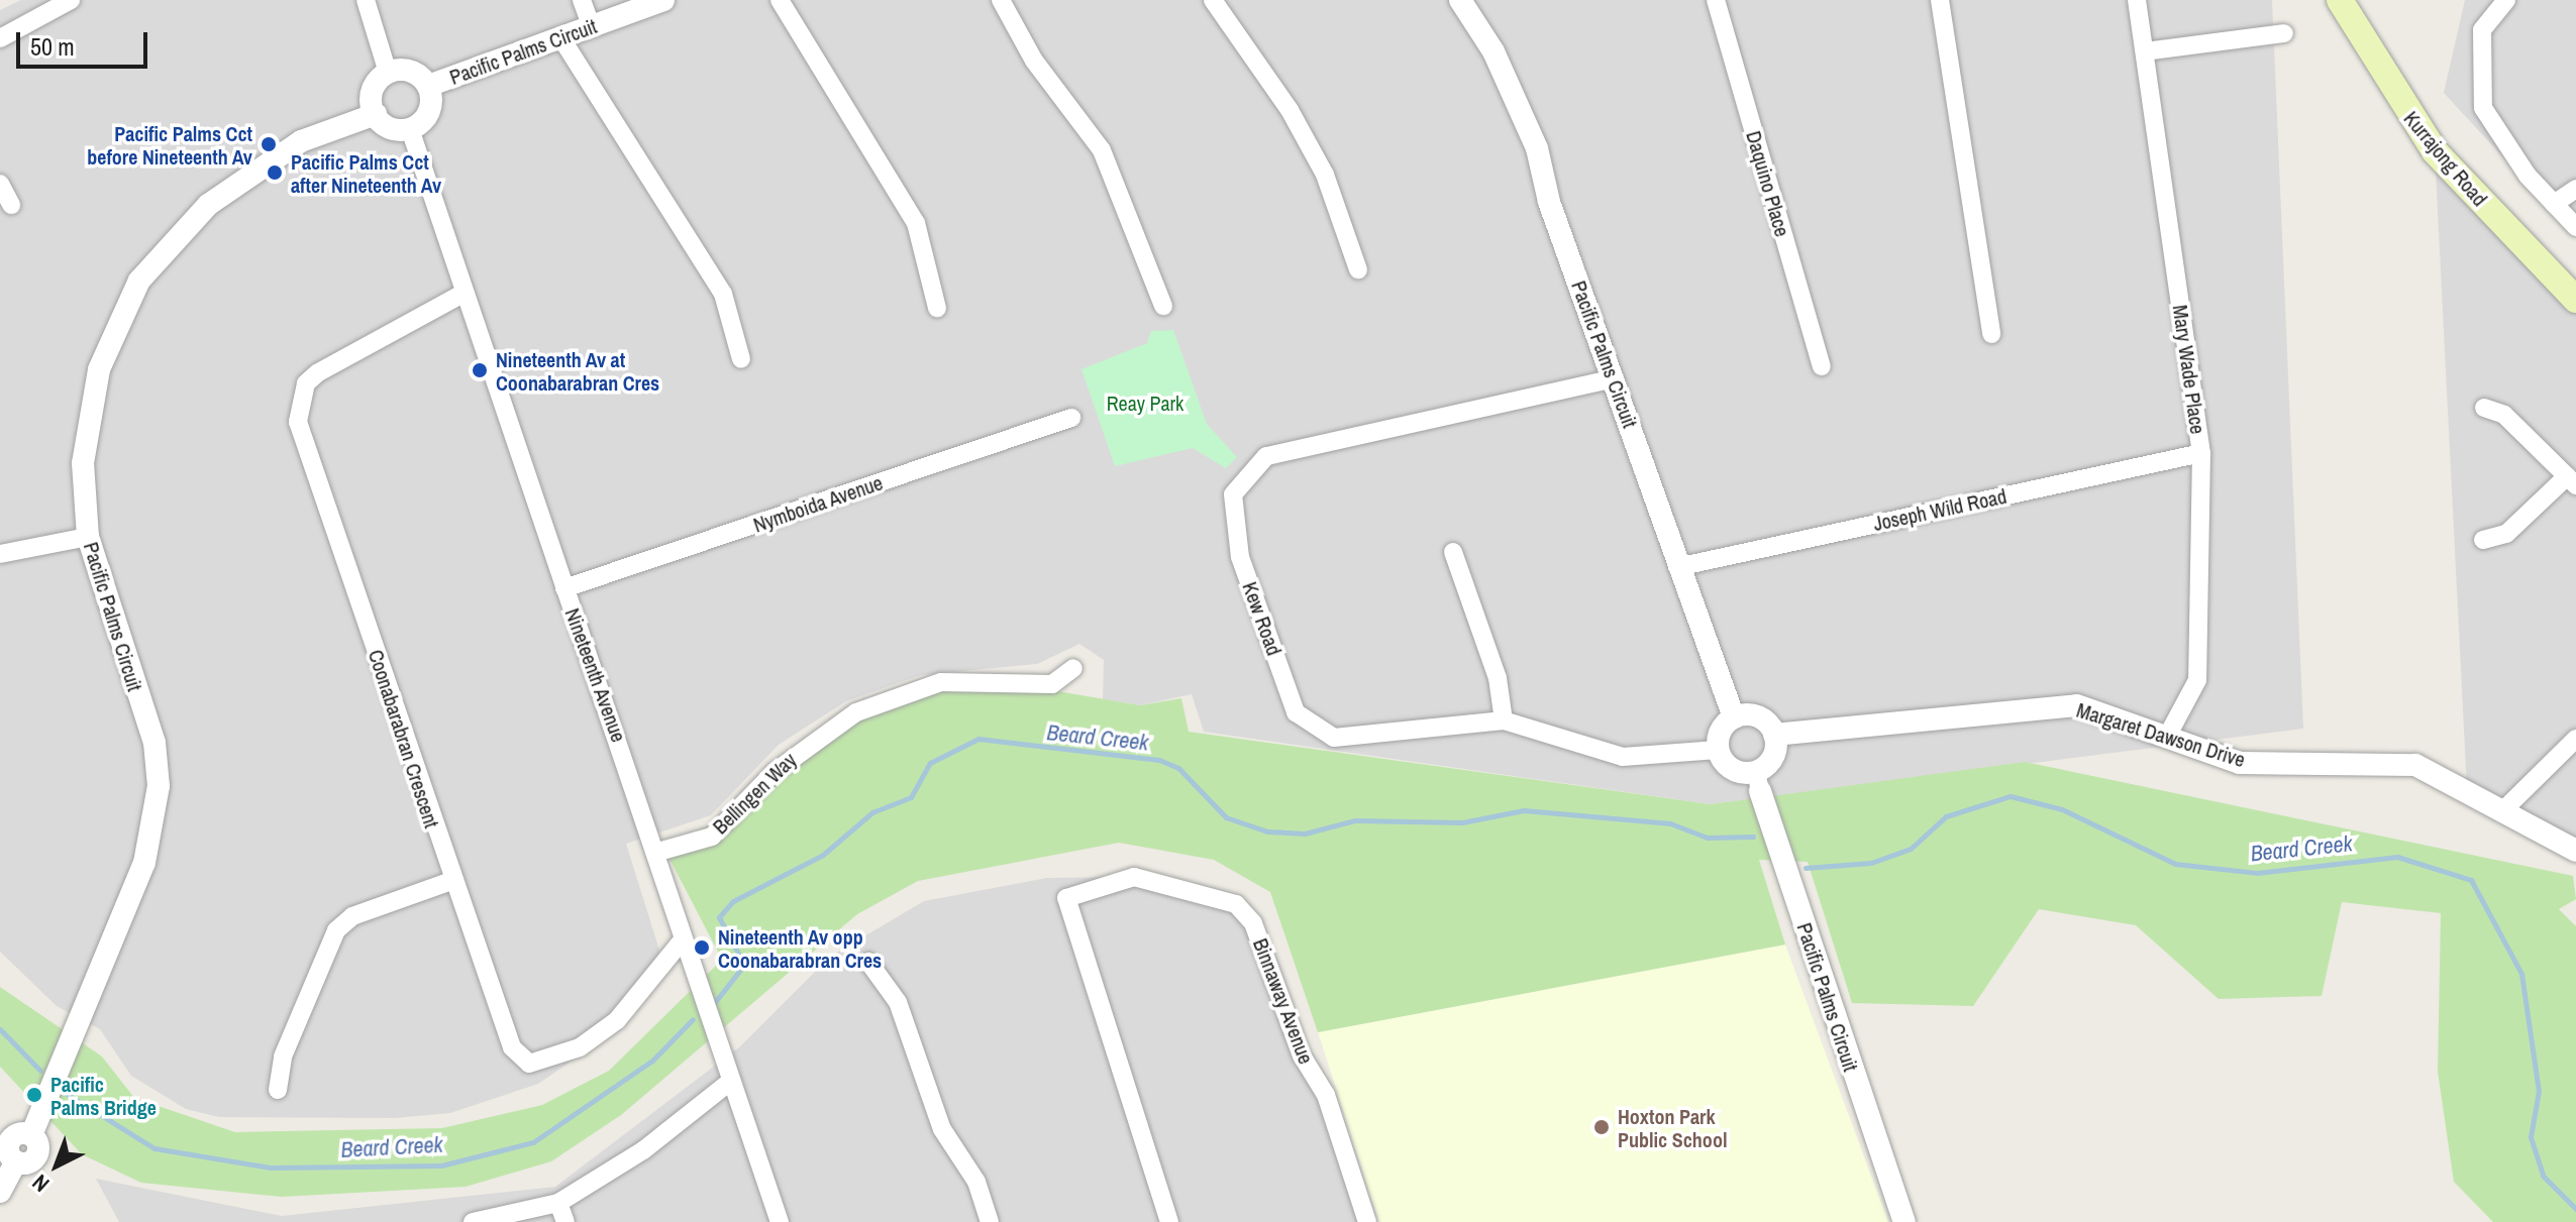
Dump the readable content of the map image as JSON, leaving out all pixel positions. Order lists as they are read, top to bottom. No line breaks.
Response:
{"streets":{"main road":["Kurrajong Road"],"street":["Pacific Palms Circuit","Daquino Place","Mary Wade Place","Nymboida Avenue","Joseph Wild Road","Kew Road","Nineteenth Avenue","Margaret Dawson Drive","Coonabarabran Crescent","Bellingen Way","Binnaway Avenue"]},"crossings":[["Pacific Palms Circuit","Joseph Wild Road"],["Pacific Palms Circuit","Kew Road"],["Pacific Palms Circuit","Nineteenth Avenue"],["Pacific Palms Circuit","Margaret Dawson Drive"],["Mary Wade Place","Joseph Wild Road"],["Mary Wade Place","Margaret Dawson Drive"],["Nymboida Avenue","Nineteenth Avenue"],["Kew Road","Margaret Dawson Drive"],["Nineteenth Avenue","Coonabarabran Crescent"],["Nineteenth Avenue","Bellingen Way"]],"water":["Beard Creek"],"parks":["Reay Park"],"places":["Pacific Palms Cct before Nineteenth Av","Pacific Palms Cct after Nineteenth Av","Nineteenth Av at Coonabarabran Cres","Nineteenth Av opp Coonabarabran Cres","Pacific Palms Bridge","Hoxton Park Public School"],"scale_bar":"50 m","north":"bottom left"}
